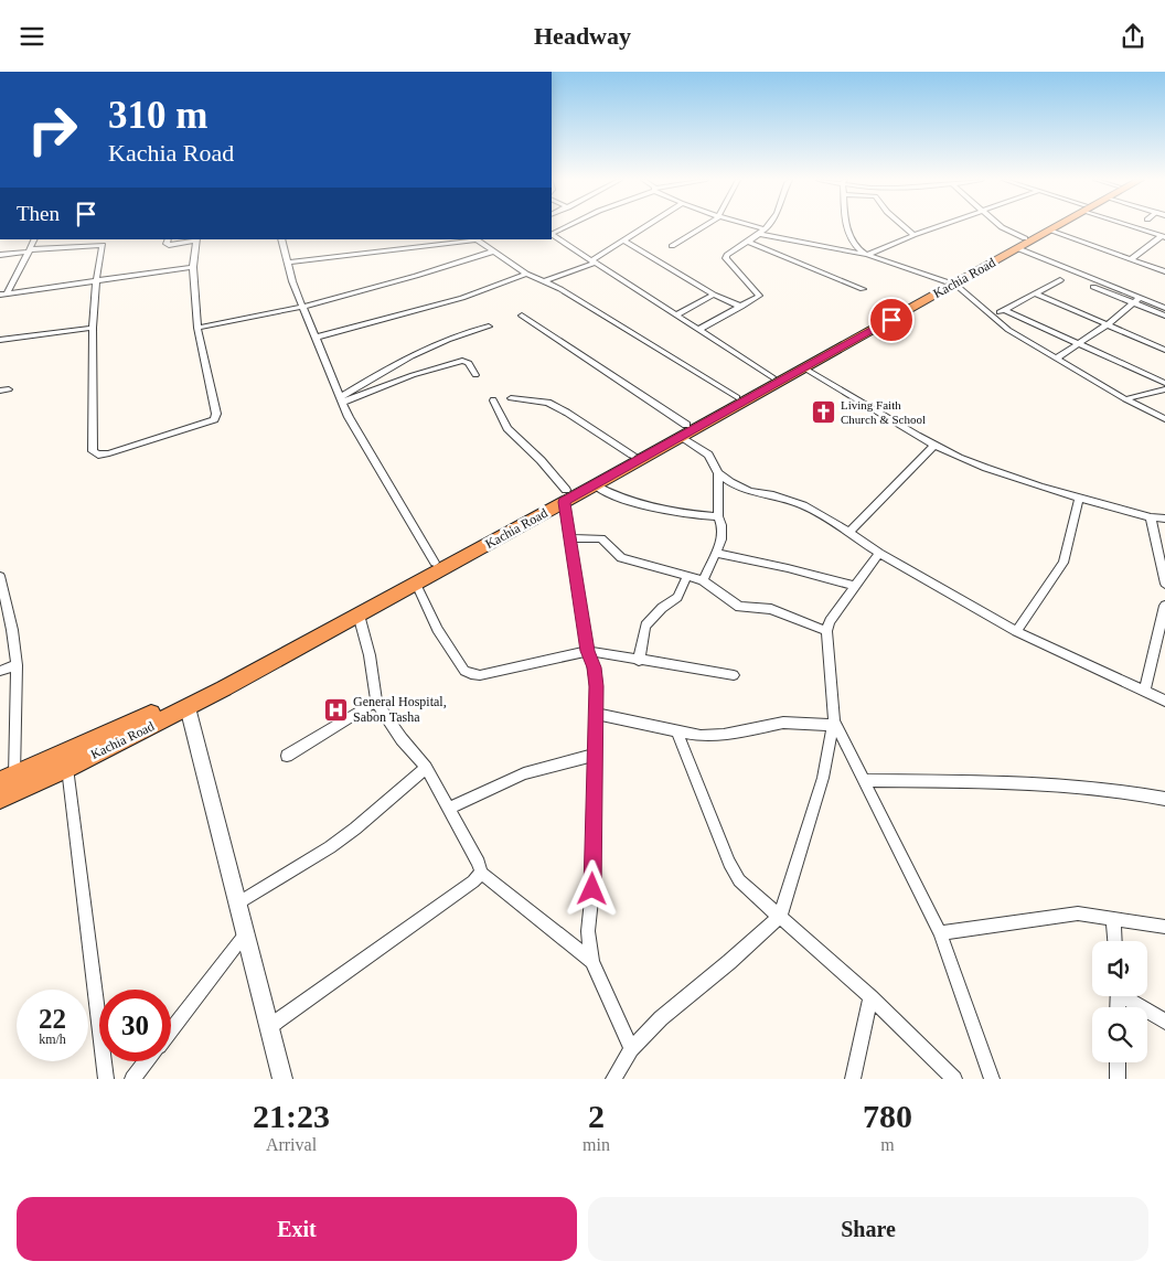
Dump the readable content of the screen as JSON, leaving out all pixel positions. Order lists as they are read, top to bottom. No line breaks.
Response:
{"streets":{"highway":["Kachia Road"]},"places":{"church":["Living Faith Church & School"],"hospital":["General Hospital, Sabon Tasha"]},"page":{"header":"Headway","turn":["310 m","Kachia Road"],"then":"Then","speed":"22 km/h","limit":"30","eta":["21:23","Arrival","2","min","780","m"],"buttons":["Exit","Share"]}}
